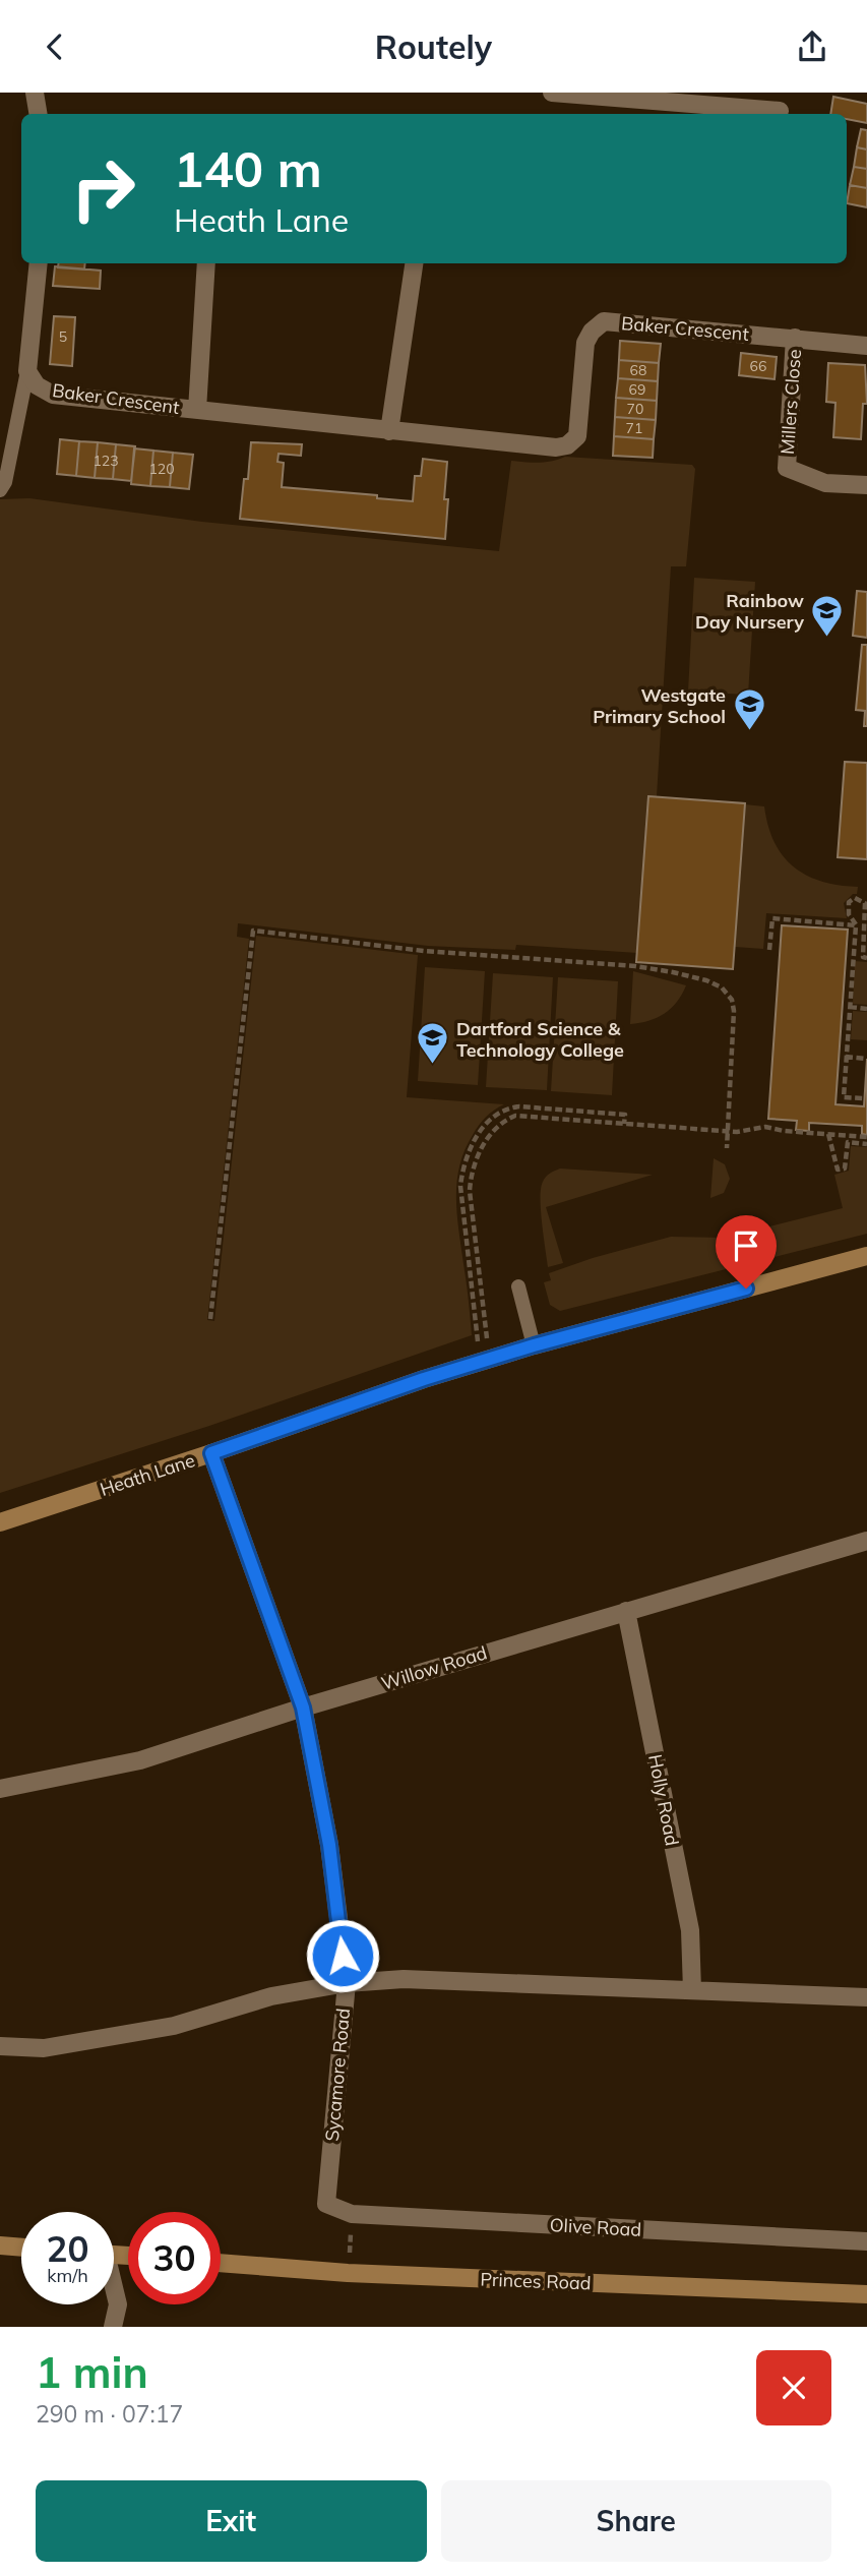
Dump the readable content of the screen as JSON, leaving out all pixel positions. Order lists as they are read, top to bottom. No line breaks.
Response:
{"streets":{"street":["Baker Crescent","Millers Close","Heath Lane","Willow Road","Holly Road","Sycamore Road","Olive Road","Princes Road"]},"crossings":[["Baker Crescent","Millers Close"],["Heath Lane","Sycamore Road"],["Willow Road","Holly Road"],["Willow Road","Sycamore Road"],["Sycamore Road","Olive Road"]],"places":{"school or university":["Rainbow Day Nursery","Westgate Primary School","Dartford Science & Technology College"]},"house_numbers":["5","66","68","69","70","71","123","120"],"page":{"header":"Routely","turn":["140 m","Heath Lane"],"speed":"20 km/h","limit":"30","heading":["1 min","290 m · 07:17"],"buttons":["Exit","Share"]}}
